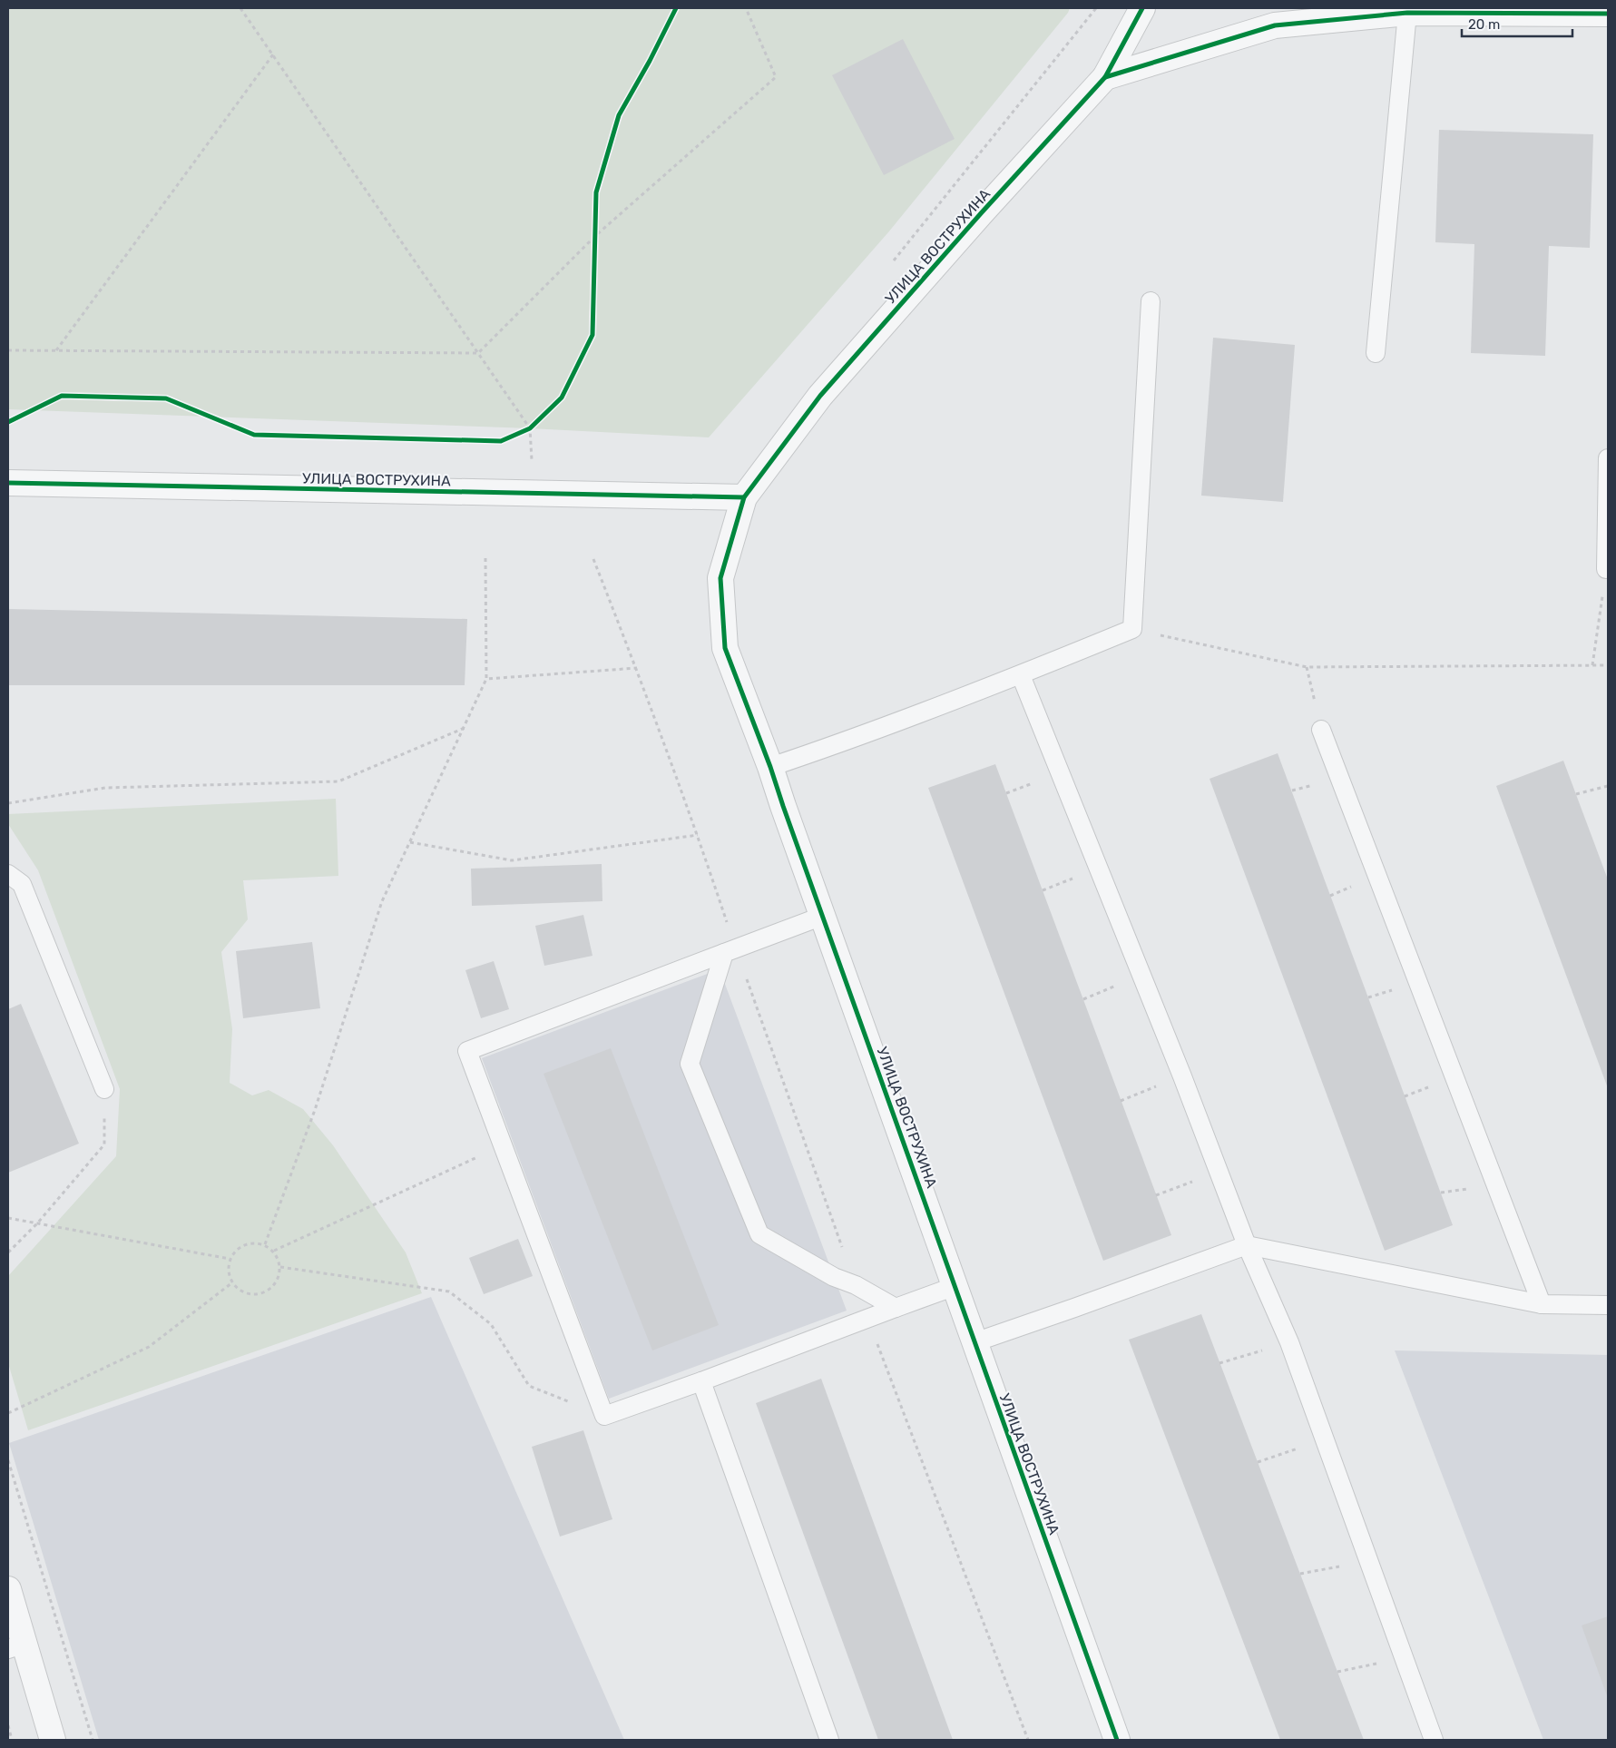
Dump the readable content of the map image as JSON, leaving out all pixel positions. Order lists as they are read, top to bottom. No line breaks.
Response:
{"streets":{"street":["УЛИЦА ВОСТРУХИНА"]},"scale_bar":"20 m"}
